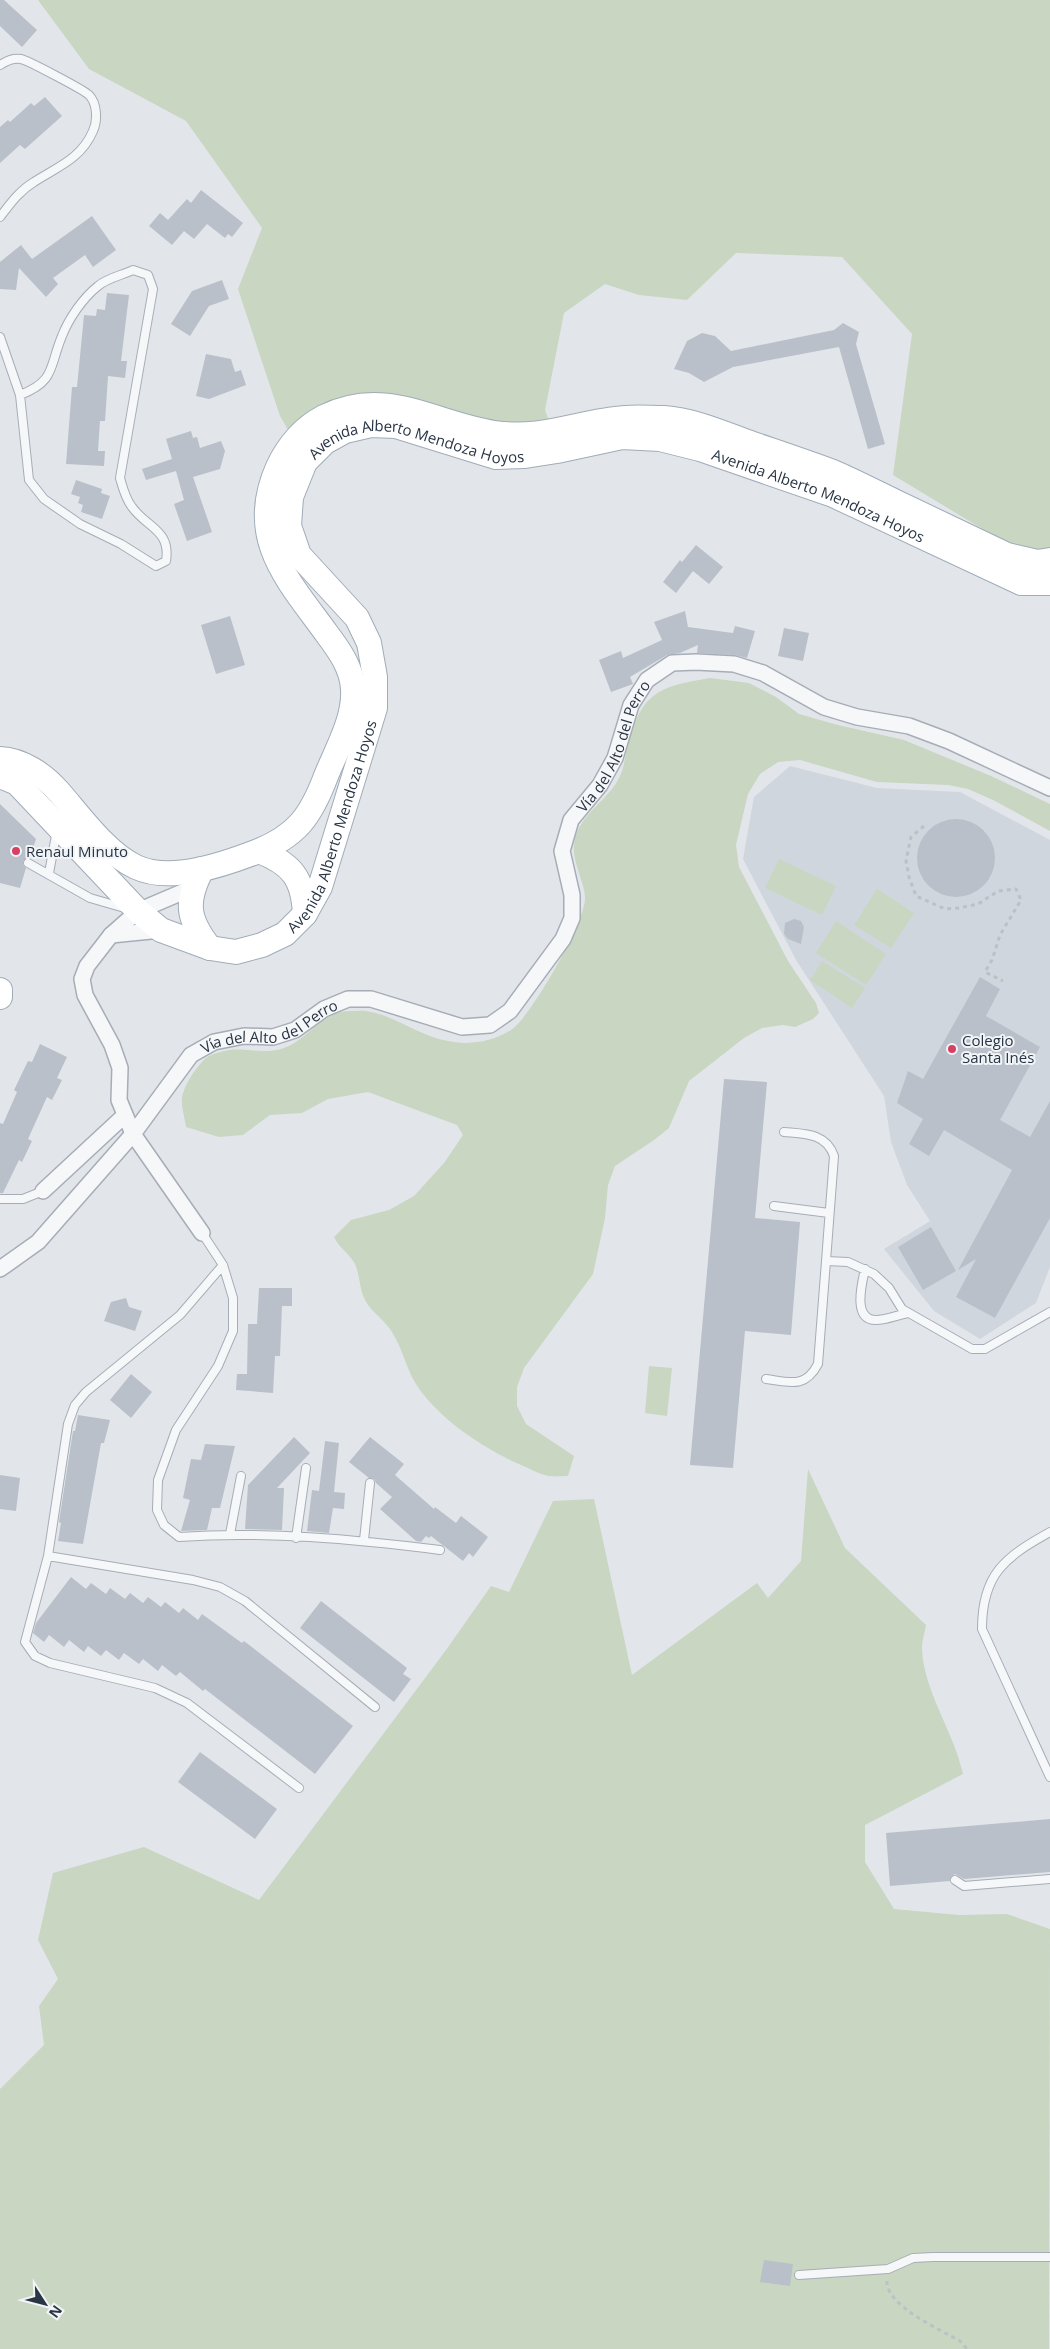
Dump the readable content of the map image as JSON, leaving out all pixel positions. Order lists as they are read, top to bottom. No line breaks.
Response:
{"streets":{"main road":["Avenida Alberto Mendoza Hoyos"],"street":["Vía del Alto del Perro"]},"places":["Renaul Minuto","Colegio Santa Inés"],"north":"bottom right"}
